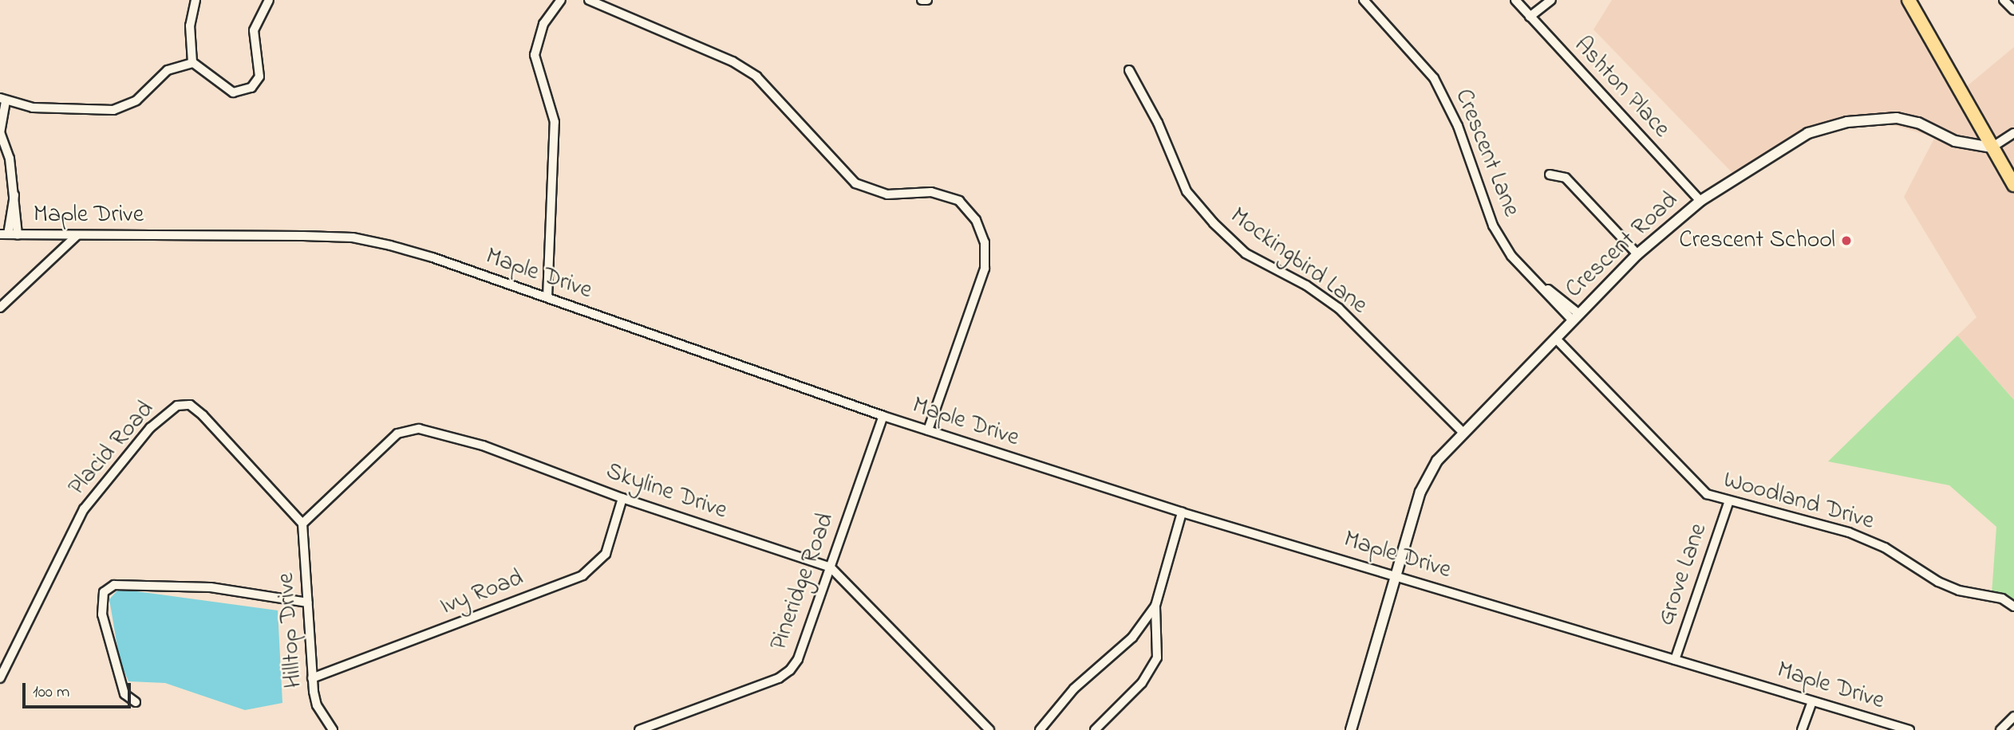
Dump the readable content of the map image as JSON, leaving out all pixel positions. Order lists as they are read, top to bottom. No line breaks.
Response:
{"streets":{"street":["Ashton Place","Crescent Lane","Maple Drive","Crescent Road","Mockingbird Lane","Placid Road","Skyline Drive","Woodland Drive","Grove Lane","Pineridge Road","Ivy Road","Hilltop Drive"]},"crossings":[["Ashton Place","Crescent Road"],["Crescent Lane","Crescent Road"],["Maple Drive","Crescent Road"],["Maple Drive","Grove Lane"],["Maple Drive","Pineridge Road"],["Crescent Road","Mockingbird Lane"],["Crescent Road","Woodland Drive"],["Placid Road","Skyline Drive"],["Placid Road","Hilltop Drive"],["Skyline Drive","Pineridge Road"],["Skyline Drive","Ivy Road"],["Skyline Drive","Hilltop Drive"],["Woodland Drive","Grove Lane"],["Ivy Road","Hilltop Drive"]],"places":["Crescent School"],"scale_bar":"100 m"}
